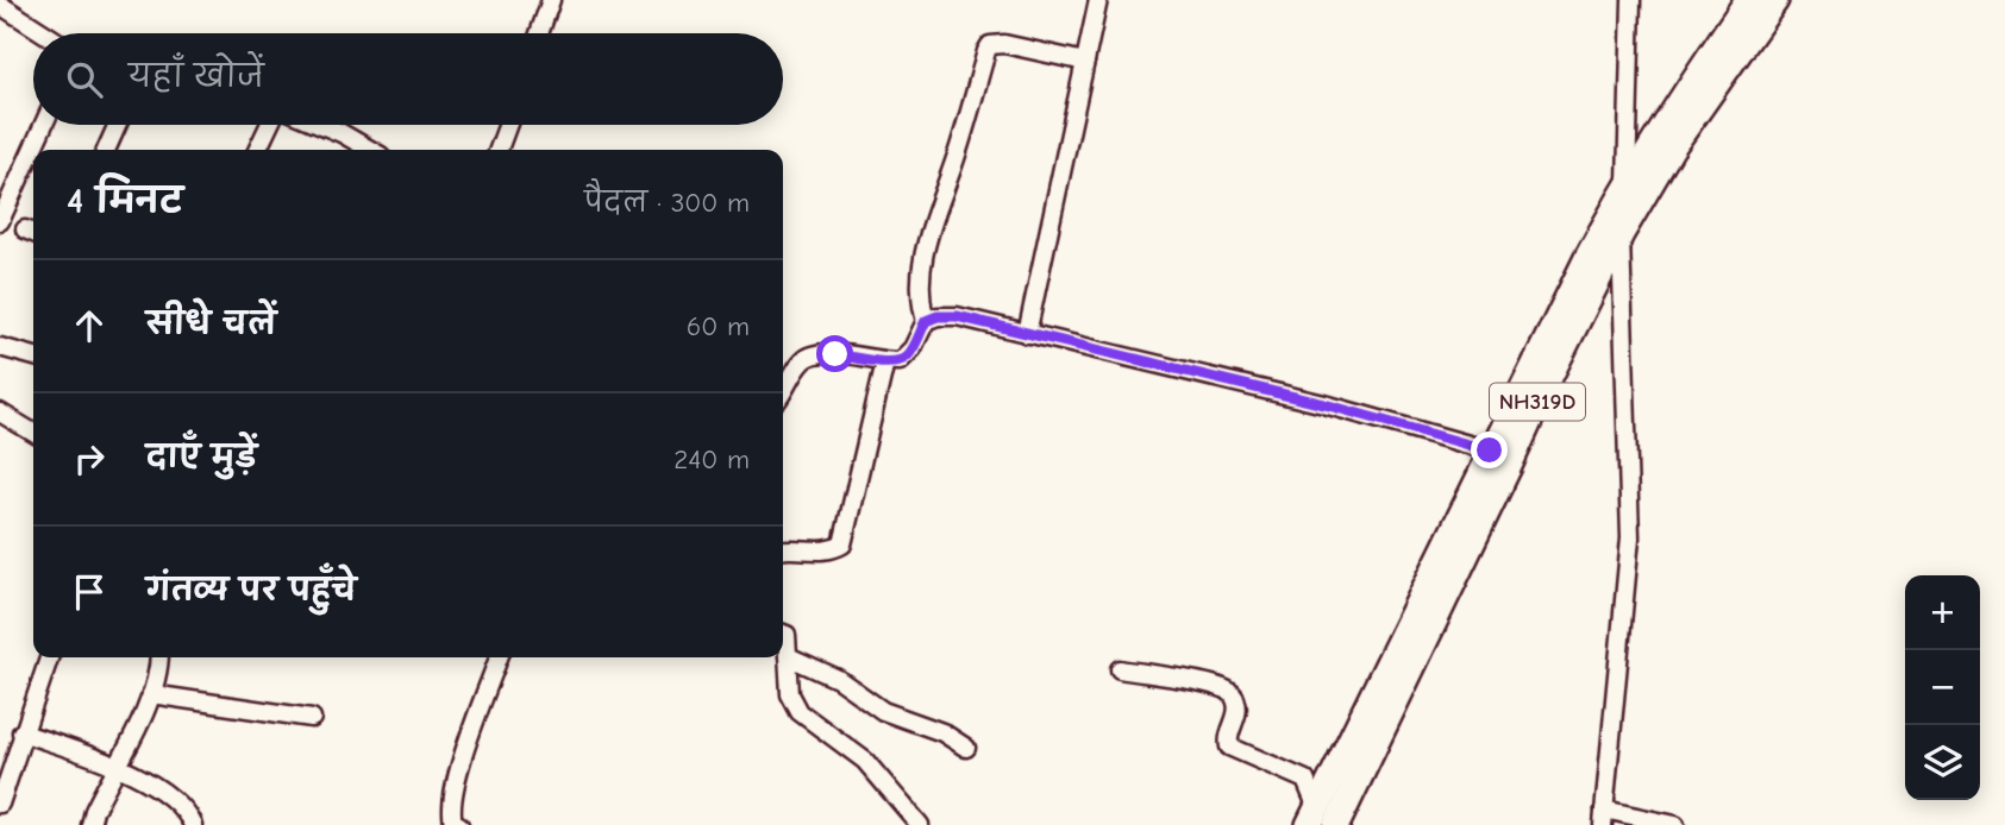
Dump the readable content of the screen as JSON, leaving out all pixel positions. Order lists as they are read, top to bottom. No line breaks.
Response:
{"streets":{"highway":["NH319D"]},"page":{"search":"यहाँ खोजें","heading":["4 मिनट","पैदल · 300 m"],"list":[["सीधे चलें","60 m"],["दाएँ मुड़ें","240 m"],"गंतव्य पर पहुँचे"],"map_buttons":["+","−"]}}
